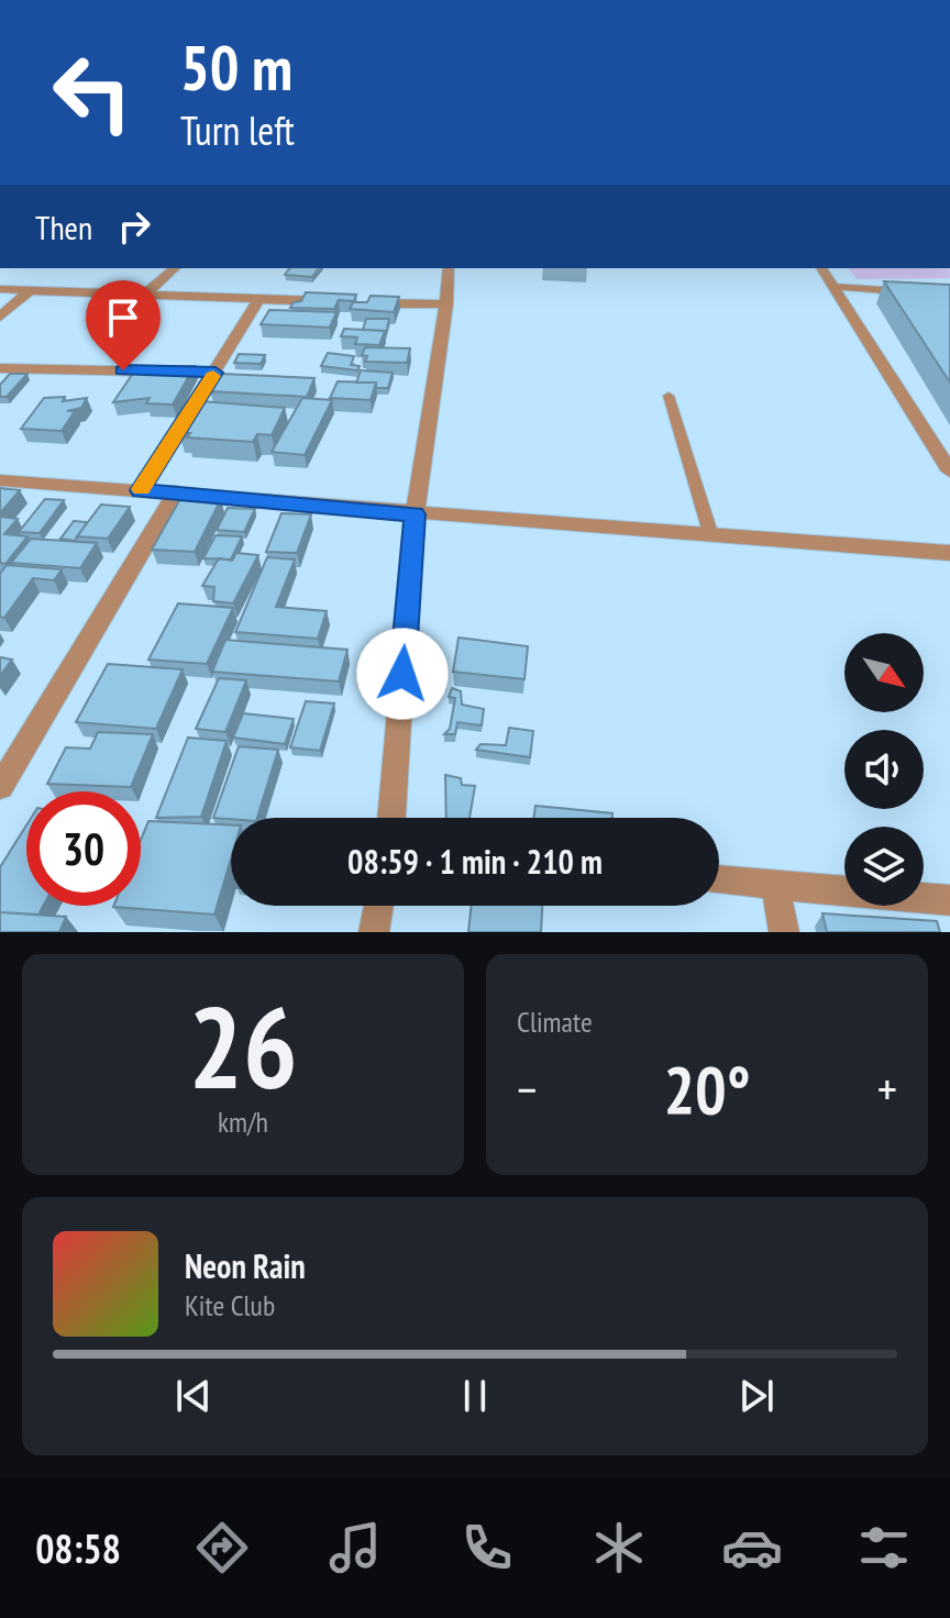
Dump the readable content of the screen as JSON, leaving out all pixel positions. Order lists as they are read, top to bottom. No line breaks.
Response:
{"north":"bottom right","page":{"turn":["50 m","Turn left"],"then":"Then","limit":"30","trip":"08:59 · 1 min · 210 m","tile":[["26","km/h"],"Climate"],"heat":["−","20°","+"],"song":["Neon Rain","Kite Club"],"tabs":"08:58"}}
